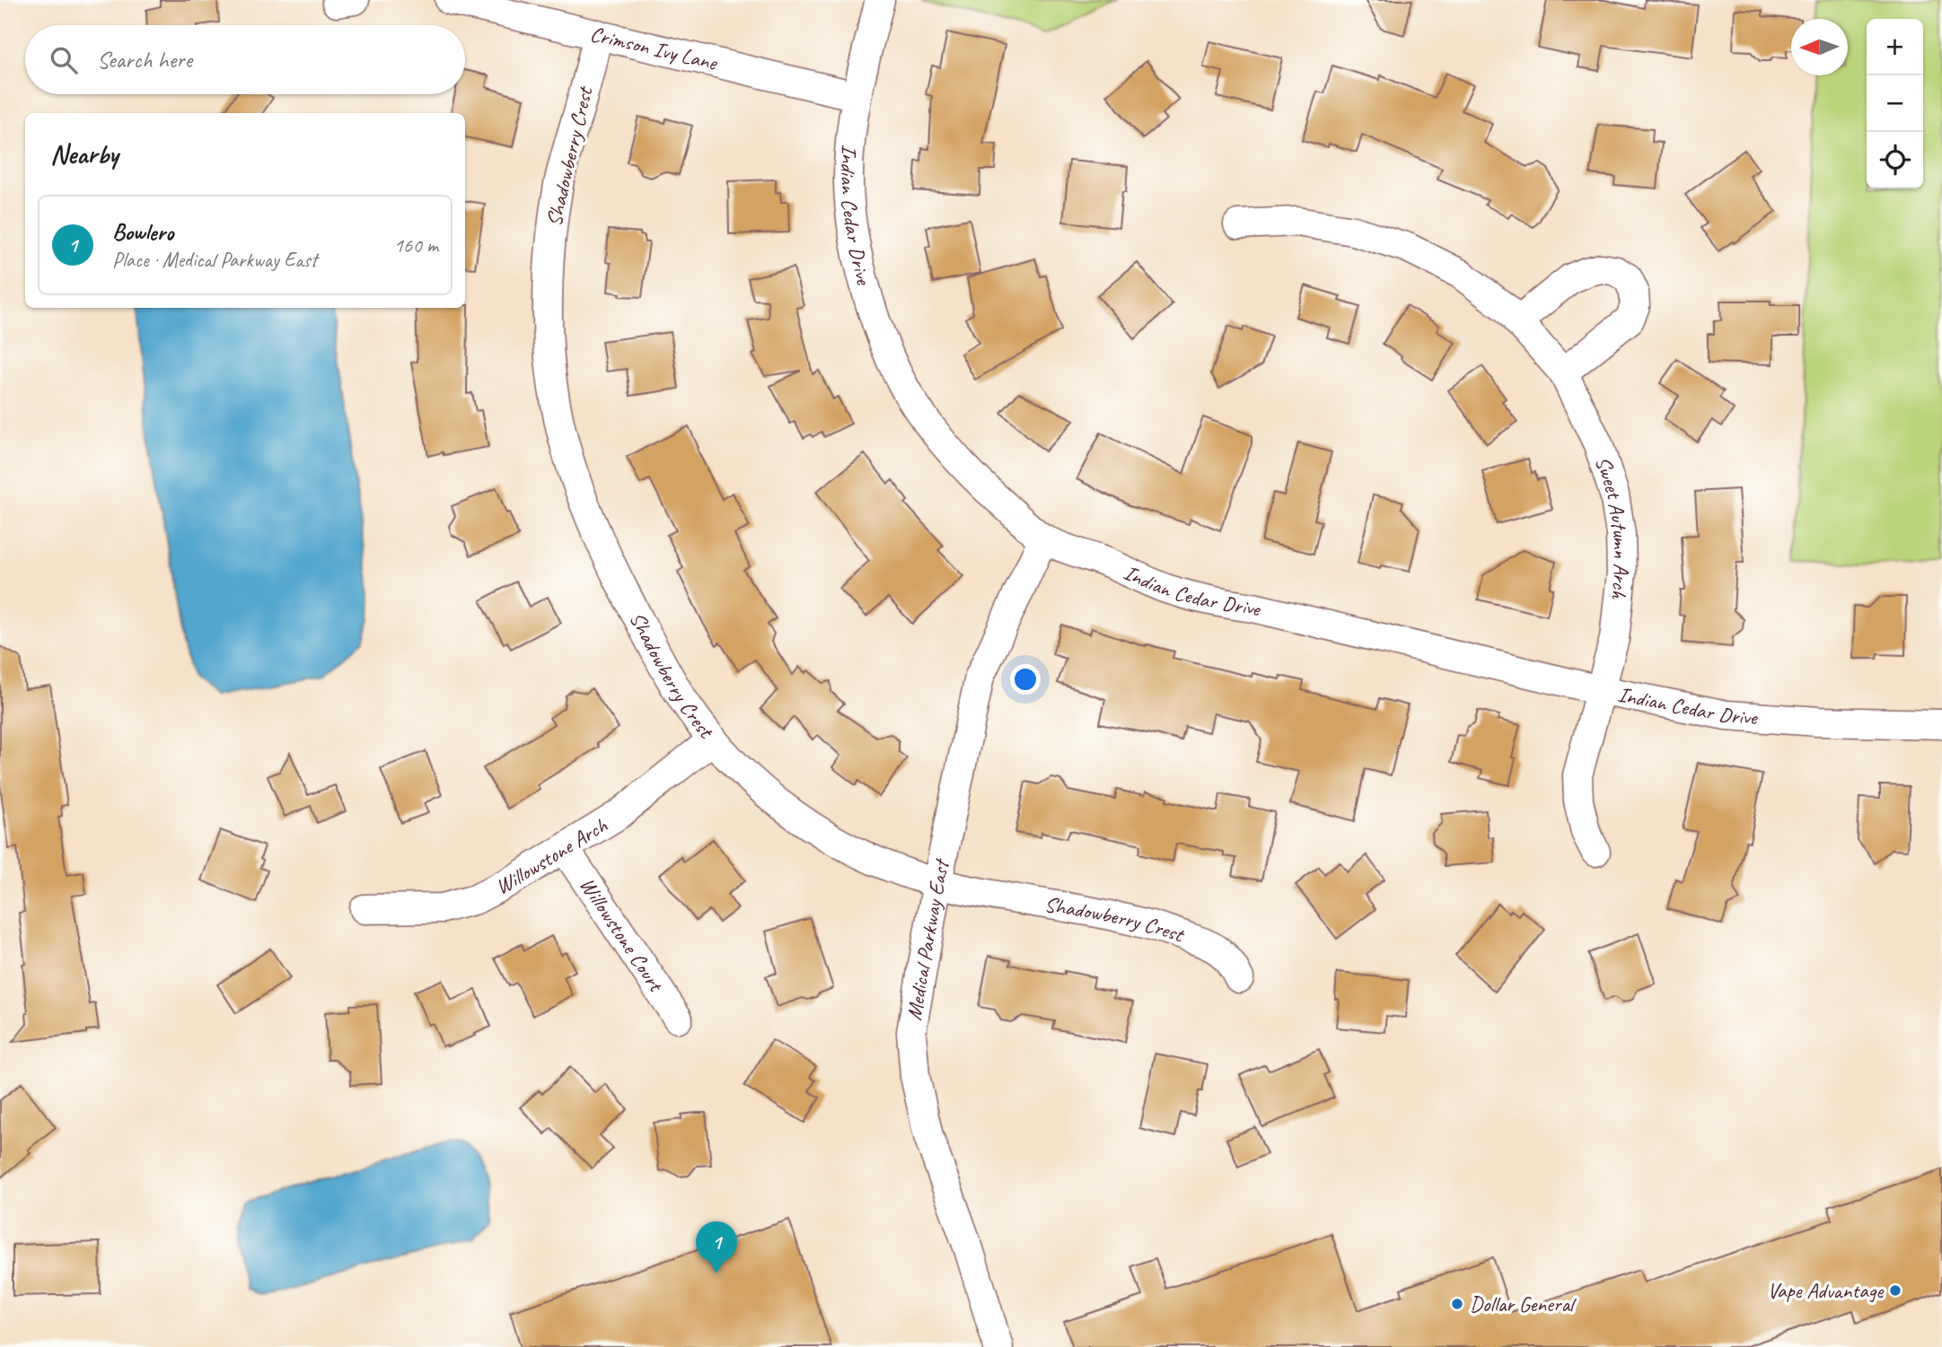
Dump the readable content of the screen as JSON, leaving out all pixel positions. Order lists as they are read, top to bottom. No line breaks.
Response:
{"streets":{"street":["Crimson Ivy Lane","Shadowberry Crest","Indian Cedar Drive","Sweet Autumn Arch","Willowstone Arch","Willowstone Court","Medical Parkway East"]},"crossings":[["Crimson Ivy Lane","Shadowberry Crest"],["Crimson Ivy Lane","Indian Cedar Drive"],["Shadowberry Crest","Willowstone Arch"],["Shadowberry Crest","Medical Parkway East"],["Indian Cedar Drive","Sweet Autumn Arch"],["Indian Cedar Drive","Medical Parkway East"],["Willowstone Arch","Willowstone Court"]],"places":["Vape Advantage","Dollar General"],"north":"left","page":{"map_buttons":["+","−"],"search":"Search here","heading":"Nearby","list":[{"mark":"1","name":"Bowlero","note":"Place · Medical Parkway East","value":"160 m"}],"pins":"1"}}
